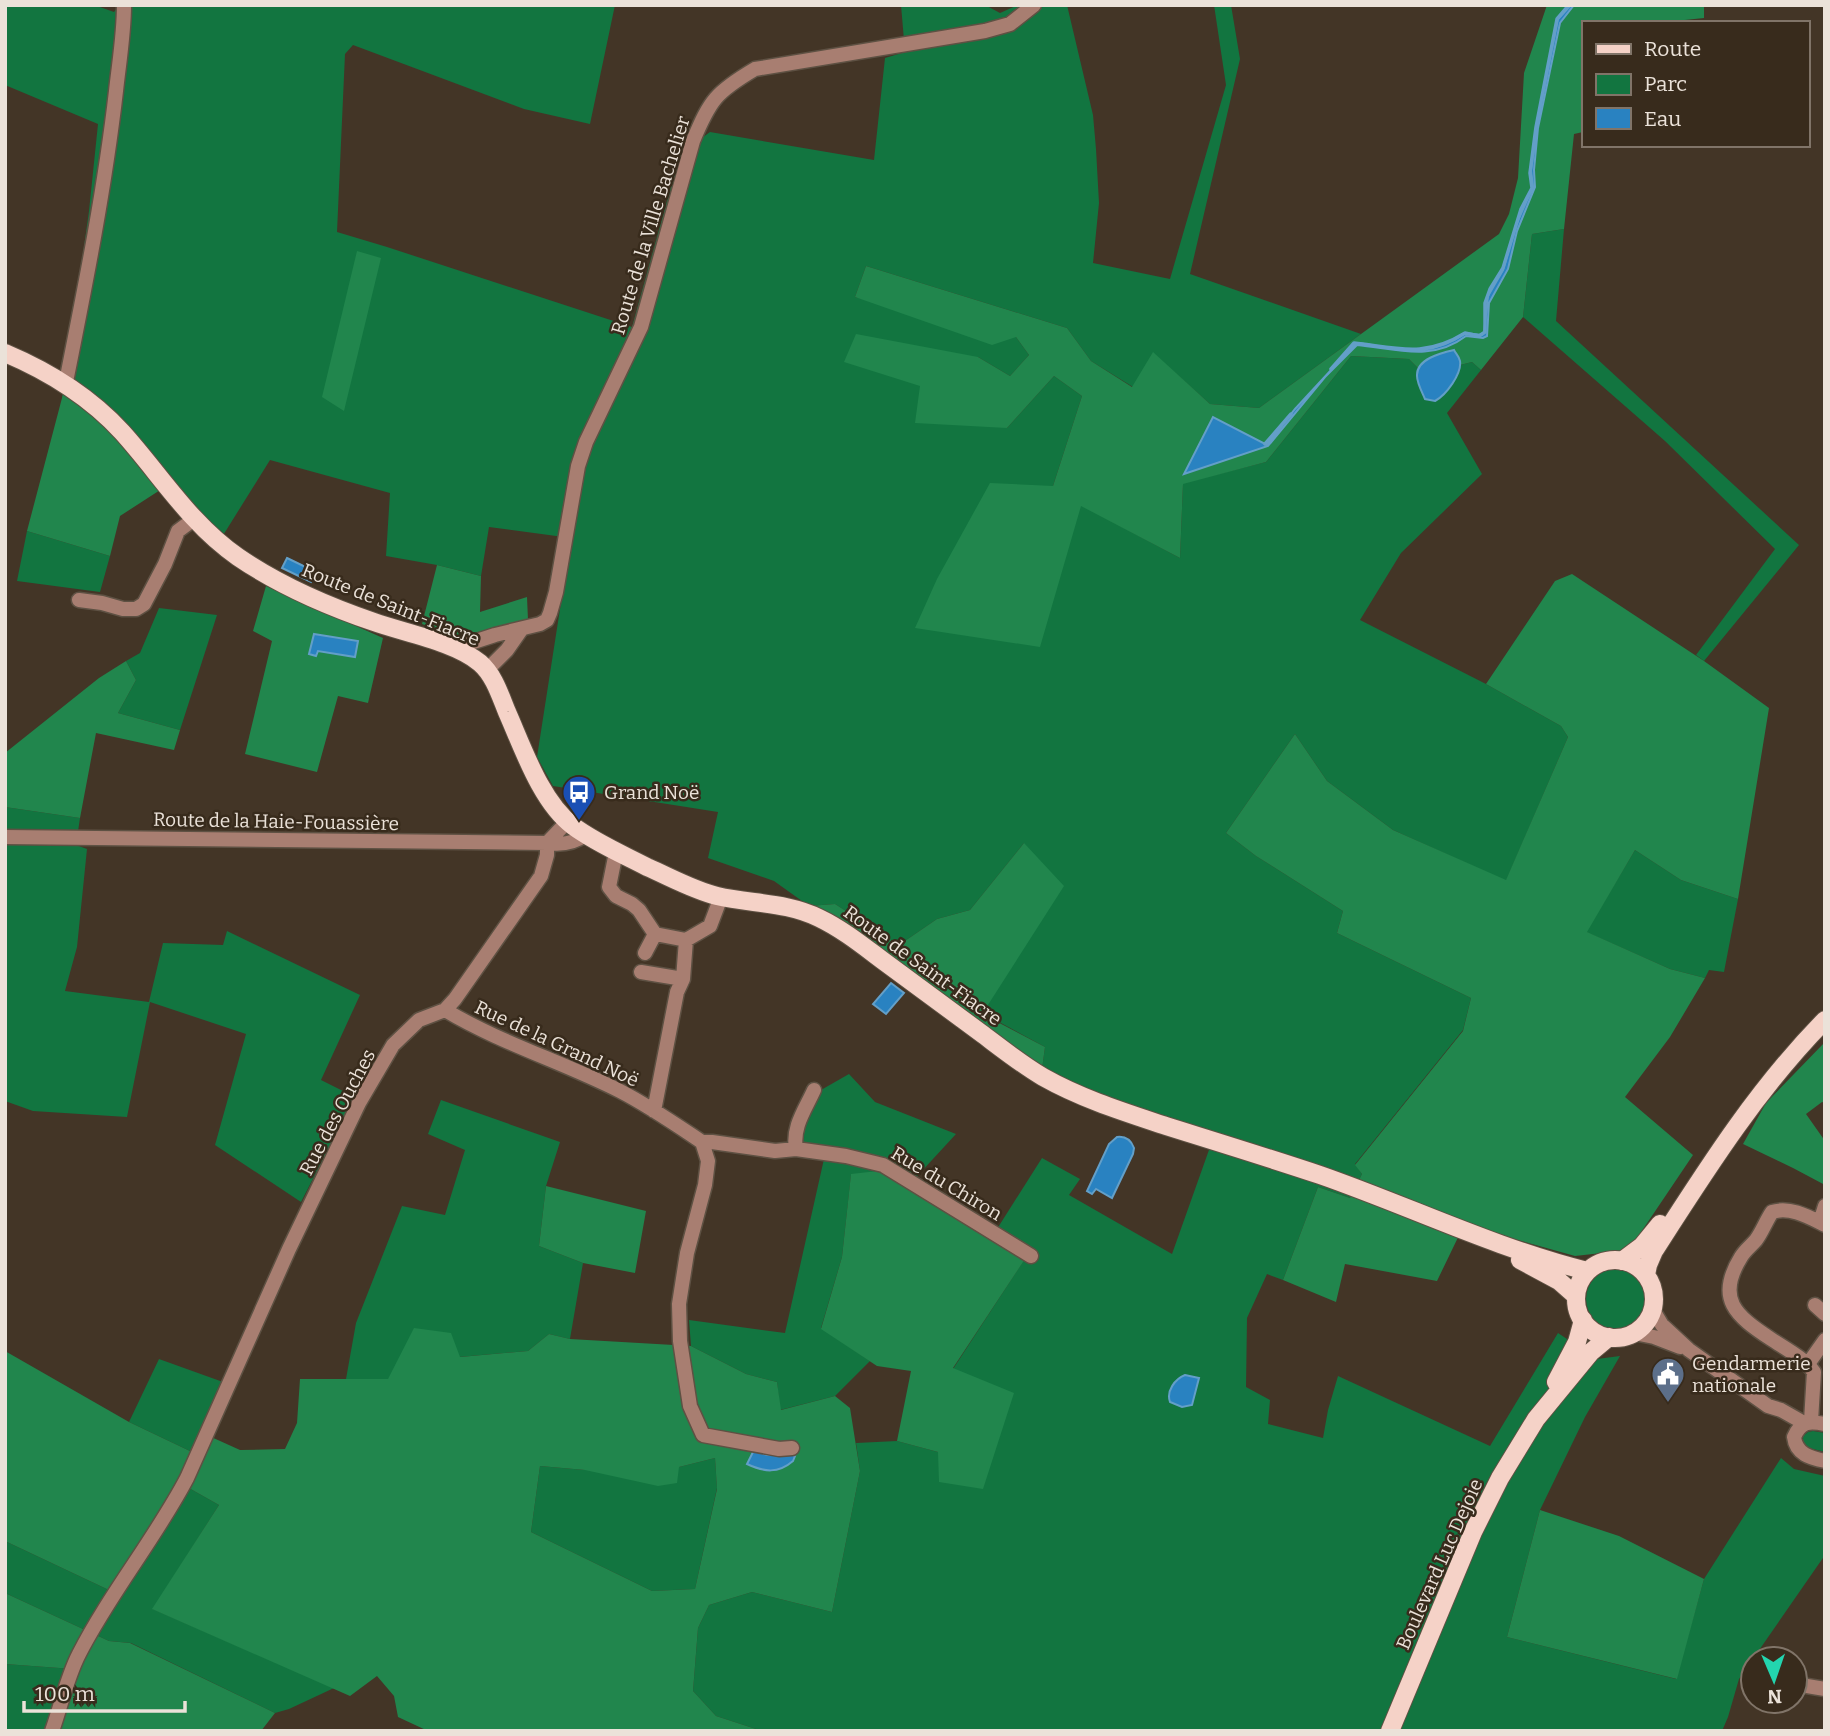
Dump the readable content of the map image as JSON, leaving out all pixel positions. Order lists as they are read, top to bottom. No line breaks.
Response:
{"streets":{"main road":["Route de Saint-Fiacre","Boulevard Luc Dejoie"],"street":["Route de la Ville Bachelier","Route de la Haie-Fouassière","Rue de la Grand Noë","Rue des Ouches","Rue du Chiron"]},"crossings":[["Route de Saint-Fiacre","Route de la Haie-Fouassière"],["Route de Saint-Fiacre","Boulevard Luc Dejoie"],["Route de la Haie-Fouassière","Rue des Ouches"],["Rue de la Grand Noë","Rue des Ouches"],["Rue de la Grand Noë","Rue du Chiron"]],"places":{"bus stop":["Grand Noë"],"public building":["Gendarmerie nationale"]},"legend":["Route","Parc","Eau"],"scale_bar":"100 m","north":"bottom"}
